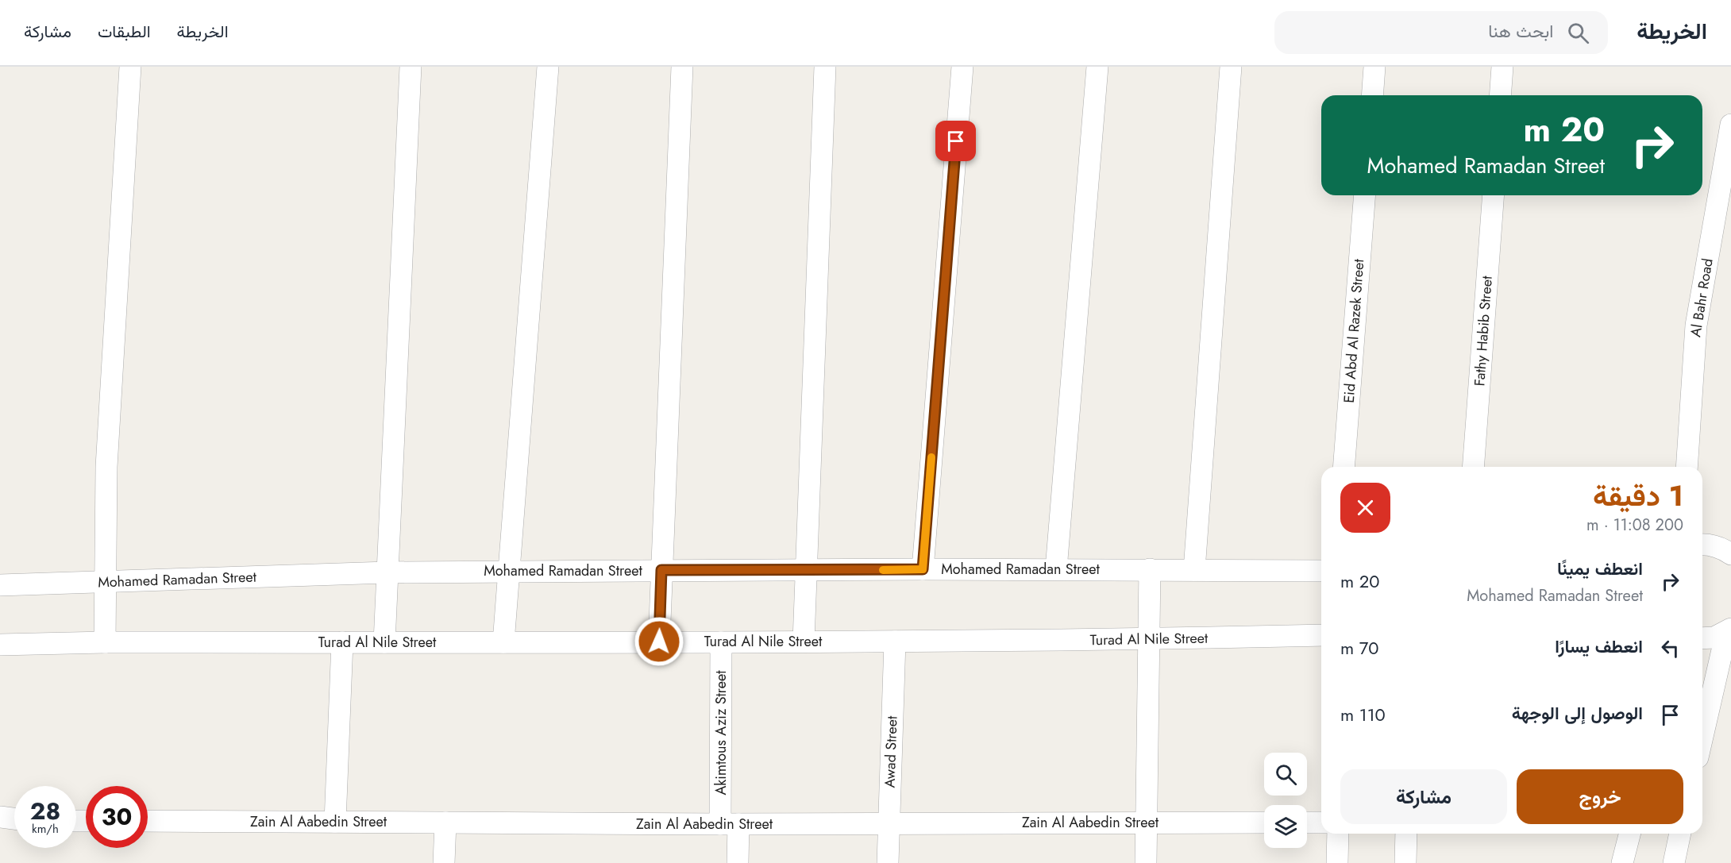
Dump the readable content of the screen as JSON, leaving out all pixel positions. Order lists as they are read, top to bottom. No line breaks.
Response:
{"streets":{"street":["Al Bahr Road","Eid Abd Al Razek Street","Fathy Habib Street","Mohamed Ramadan Street","Turad Al Nile Street","Akimtous Aziz Street","Awad Street","Zain Al Aabedin Street"]},"crossings":[["Turad Al Nile Street","Akimtous Aziz Street"],["Turad Al Nile Street","Awad Street"],["Akimtous Aziz Street","Zain Al Aabedin Street"],["Awad Street","Zain Al Aabedin Street"]],"page":{"header":"الخريطة","search":"ابحث هنا","nav":["الخريطة","الطبقات","مشاركة"],"turn":["20 m","Mohamed Ramadan Street"],"heading":["1 دقيقة","200 m · 11:08"],"list":[{"name":"انعطف يمينًا","note":"Mohamed Ramadan Street","value":"20 m"},{"name":"انعطف يسارًا","value":"70 m"},{"name":"الوصول إلى الوجهة","value":"110 m"}],"buttons":["خروج","مشاركة"],"speed":"28 km/h","limit":"30"}}
